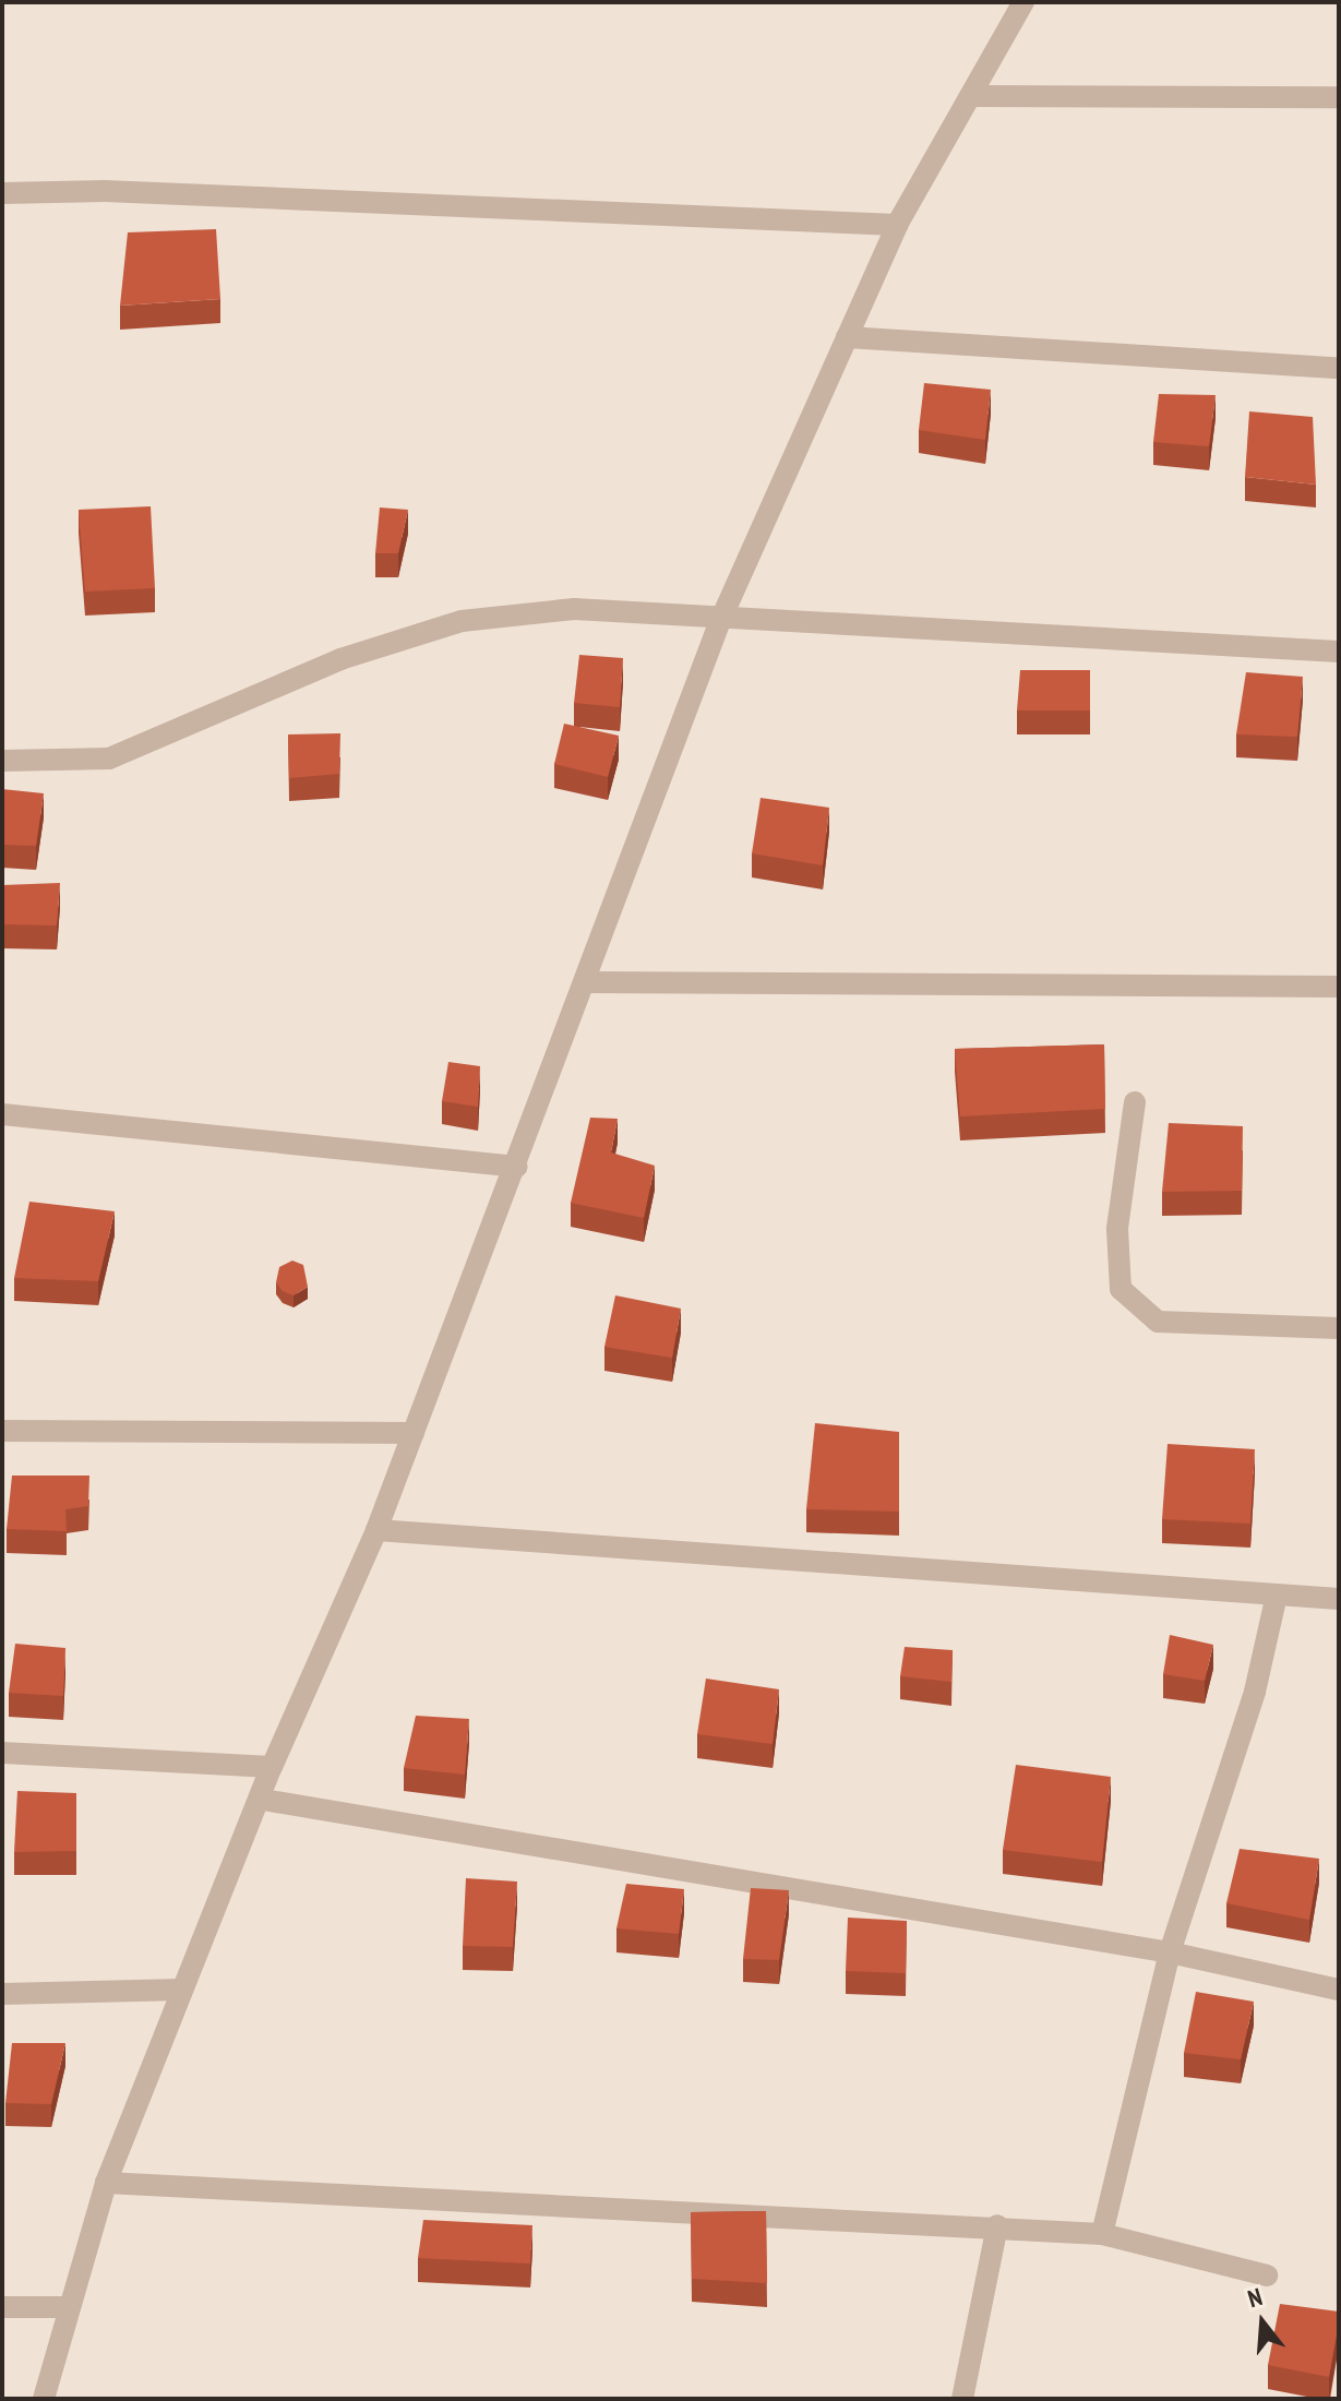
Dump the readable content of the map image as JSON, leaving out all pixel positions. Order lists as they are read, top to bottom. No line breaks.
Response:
{"north":"top"}
